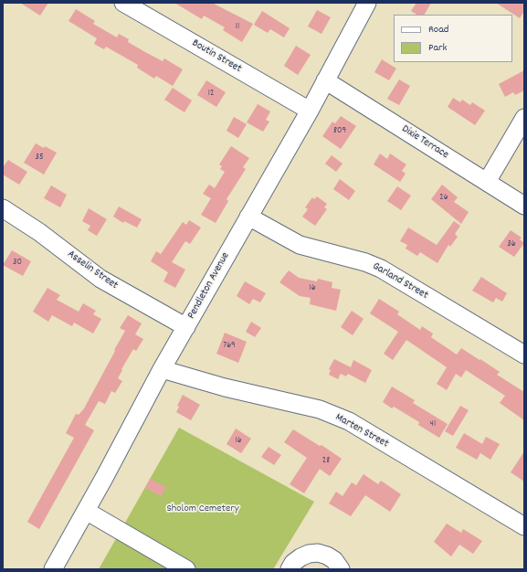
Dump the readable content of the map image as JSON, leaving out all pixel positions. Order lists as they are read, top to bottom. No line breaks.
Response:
{"streets":{"street":["Boutin Street","Dixie Terrace","Asselin Street","Garland Street","Pendleton Avenue","Marten Street"]},"crossings":[["Boutin Street","Pendleton Avenue"],["Dixie Terrace","Pendleton Avenue"],["Asselin Street","Pendleton Avenue"],["Garland Street","Pendleton Avenue"],["Pendleton Avenue","Marten Street"]],"parks":["Sholom Cemetery"],"house_numbers":["11","12","809","35","26","36","30","16","769","41","16","28"],"legend":["Road","Park"]}
